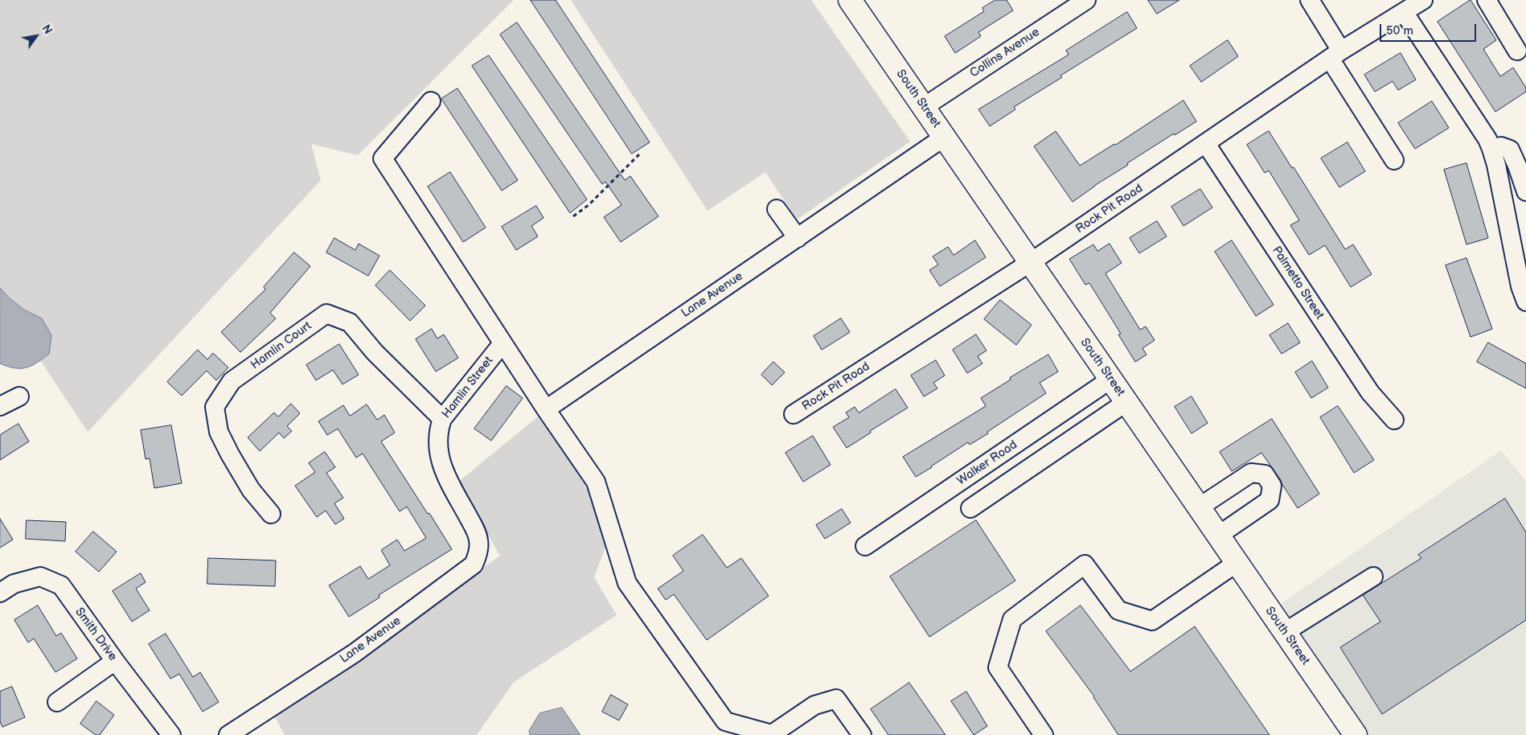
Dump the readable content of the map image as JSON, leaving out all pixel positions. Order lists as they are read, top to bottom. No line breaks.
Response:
{"streets":{"main road":["South Street"],"street":["Collins Avenue","Rock Pit Road","Palmetto Street","Lane Avenue","Hamlin Court","Hamlin Street","Walker Road","Smith Drive"]},"crossings":[["Collins Avenue","South Street"],["South Street","Rock Pit Road"],["South Street","Lane Avenue"],["South Street","Walker Road"],["Rock Pit Road","Palmetto Street"],["Lane Avenue","Hamlin Street"],["Hamlin Court","Hamlin Street"]],"scale_bar":"50 m","north":"top right"}
